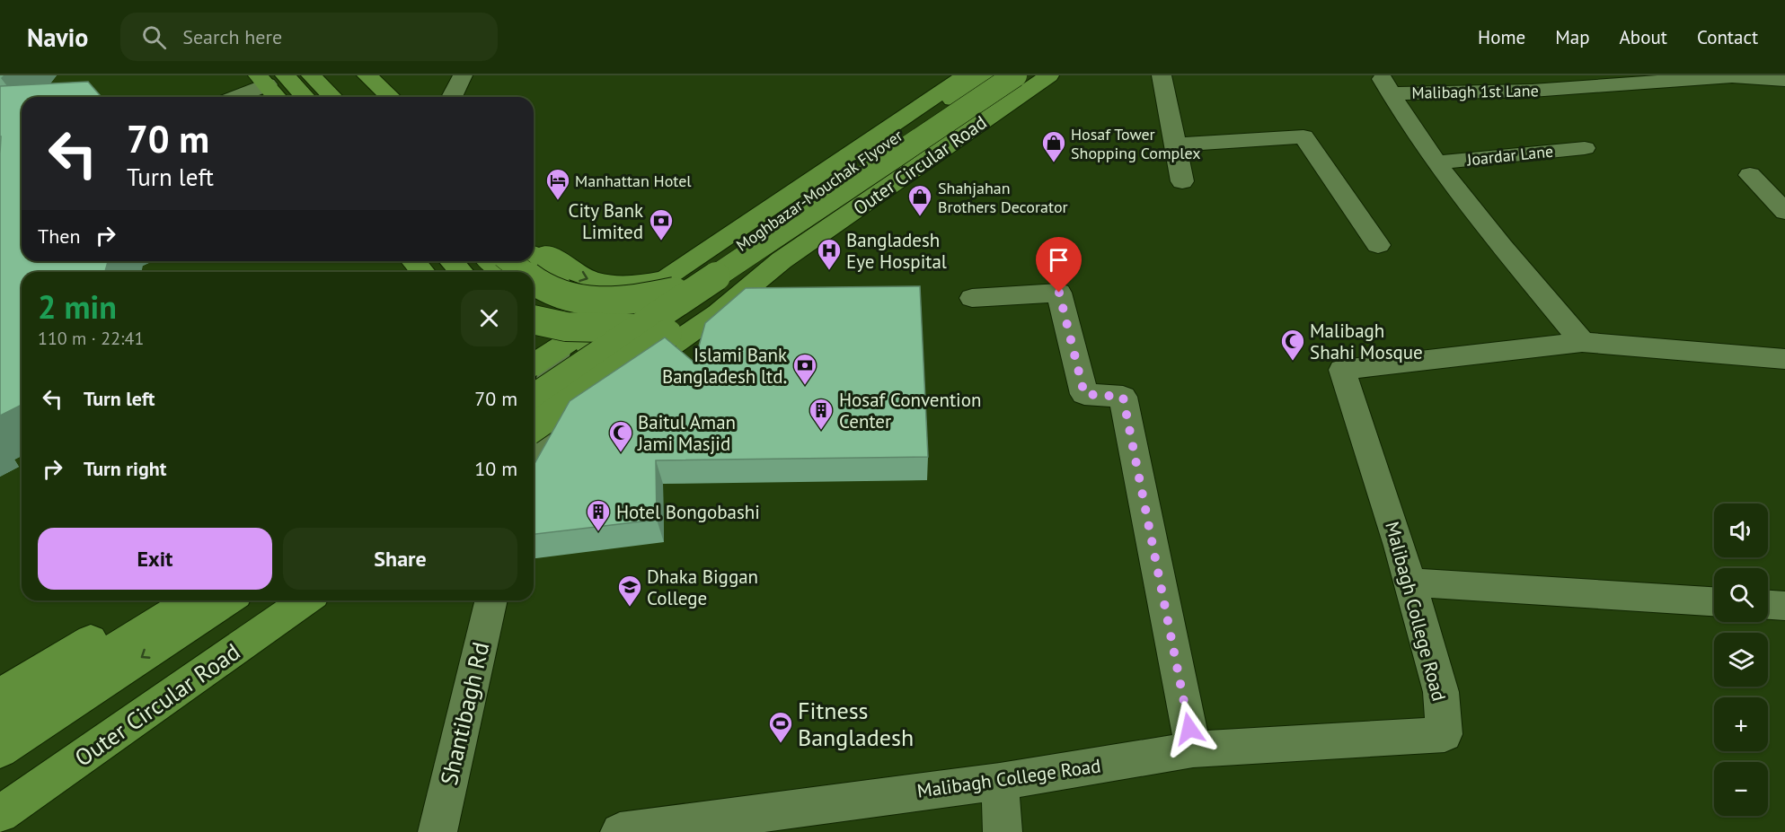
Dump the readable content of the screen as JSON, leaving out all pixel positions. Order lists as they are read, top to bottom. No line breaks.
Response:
{"streets":{"main road":["Outer Circular Road","Moghbazar-Mouchak Flyover"],"street":["Malibagh 1st Lane","Joardar Lane","Malibagh College Road","Shantibagh Rd"]},"crossings":[["Outer Circular Road","Moghbazar-Mouchak Flyover"]],"places":{"shop":["Hosaf Tower Shopping Complex","Shahjahan Brothers Decorator"],"hotel":["Manhattan Hotel"],"bank":["City Bank Limited","Islami Bank Bangladesh ltd."],"hospital":["Bangladesh Eye Hospital"],"mosque":["Malibagh Shahi Mosque","Baitul Aman Jami Masjid"],"building":["Hosaf Convention Center","Hotel Bongobashi"],"school or university":["Dhaka Biggan College"],"sports":["Fitness Bangladesh"]},"page":{"header":"Navio","search":"Search here","nav":["Home","Map","About","Contact"],"turn":["70 m","Turn left"],"then":"Then","heading":["2 min","110 m · 22:41"],"list":[{"name":"Turn left","value":"70 m"},{"name":"Turn right","value":"10 m"}],"map_buttons":["+","−"],"buttons":["Exit","Share"]}}
